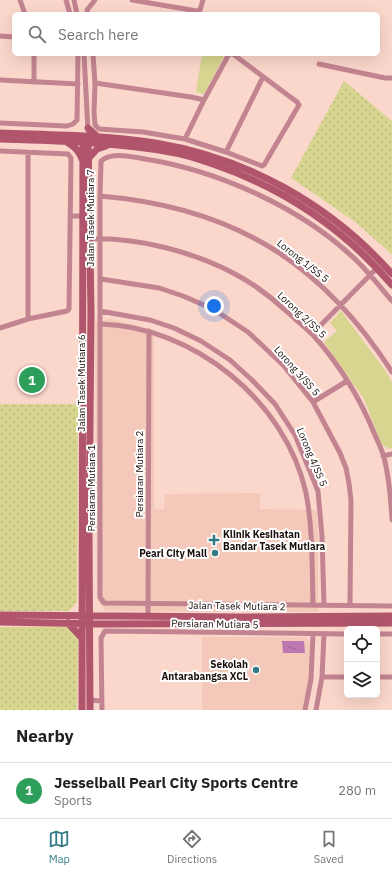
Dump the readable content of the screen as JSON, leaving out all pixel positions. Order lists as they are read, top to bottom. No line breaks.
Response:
{"streets":{"street":["Jalan Tasek Mutiara 7","Lorong 1/SS 5","Lorong 2/SS 5","Lorong 3/SS 5","Jalan Tasek Mutiara 6","Lorong 4/SS 5","Persiaran Mutiara 2","Persiaran Mutiara 1","Jalan Tasek Mutiara 2","Persiaran Mutiara 5"]},"crossings":[["Jalan Tasek Mutiara 7","Lorong 1/SS 5"],["Jalan Tasek Mutiara 7","Lorong 2/SS 5"],["Jalan Tasek Mutiara 7","Lorong 3/SS 5"],["Jalan Tasek Mutiara 7","Lorong 4/SS 5"],["Jalan Tasek Mutiara 7","Persiaran Mutiara 1"],["Lorong 2/SS 5","Jalan Tasek Mutiara 6"],["Jalan Tasek Mutiara 6","Jalan Tasek Mutiara 2"],["Persiaran Mutiara 2","Persiaran Mutiara 1"],["Persiaran Mutiara 2","Jalan Tasek Mutiara 2"],["Jalan Tasek Mutiara 2","Persiaran Mutiara 5"]],"places":{"health":["Klinik Kesihatan Bandar Tasek Mutiara"],"other":["Pearl City Mall","Sekolah Antarabangsa XCL"]},"page":{"search":"Search here","pins":"1","heading":"Nearby","list":[{"mark":"1","name":"Jesselball Pearl City Sports Centre","note":"Sports","value":"280 m"}],"nav":["Map","Directions","Saved"]}}
